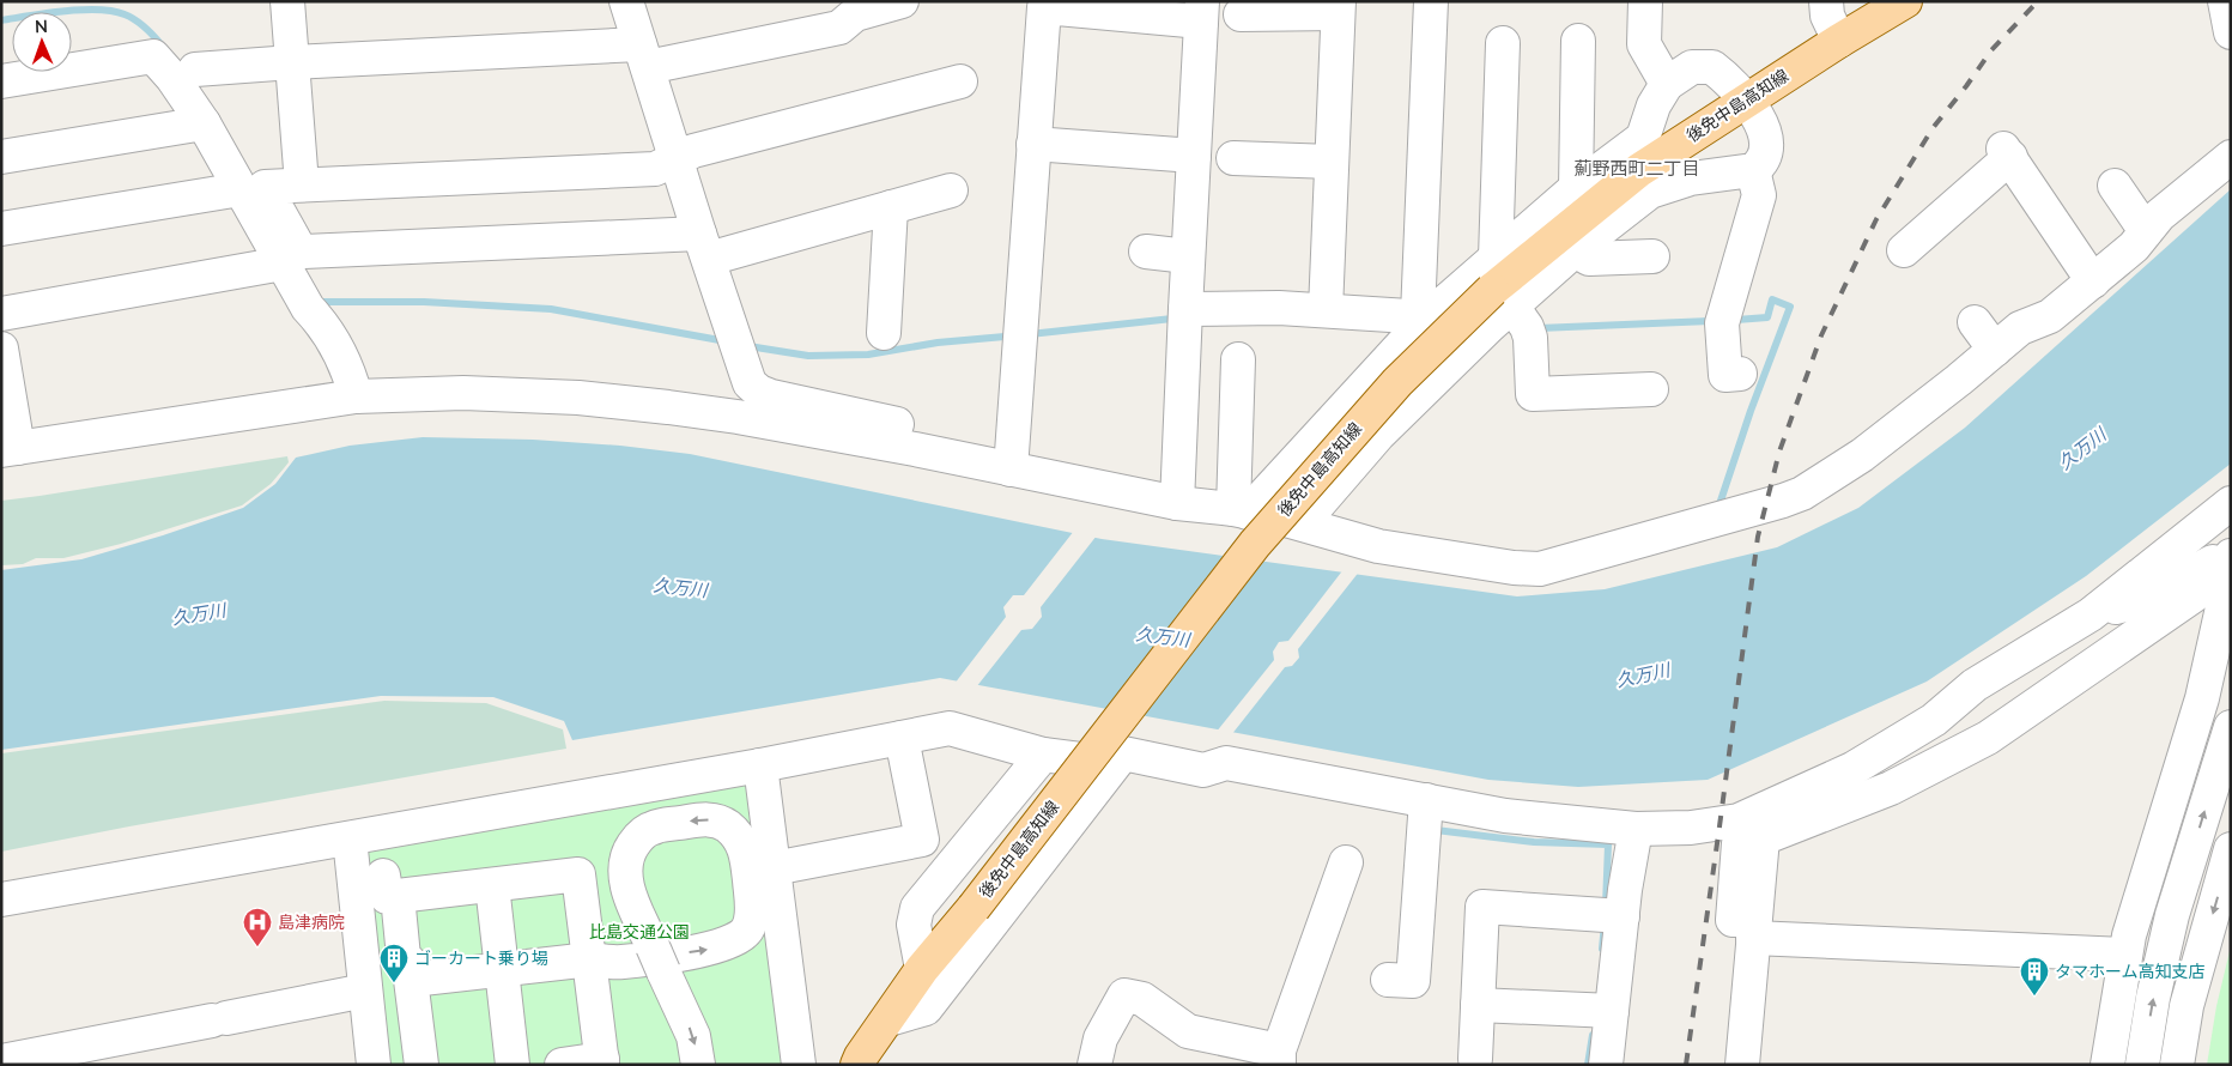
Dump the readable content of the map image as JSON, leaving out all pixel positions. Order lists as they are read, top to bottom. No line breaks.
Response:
{"streets":{"main road":["後免中島高知線"]},"districts":["薊野西町二丁目"],"water":["久万川"],"parks":["比島交通公園"],"places":{"hospital":["島津病院"],"building":["ゴーカート乗り場","タマホーム高知支店"]},"north":"top"}
